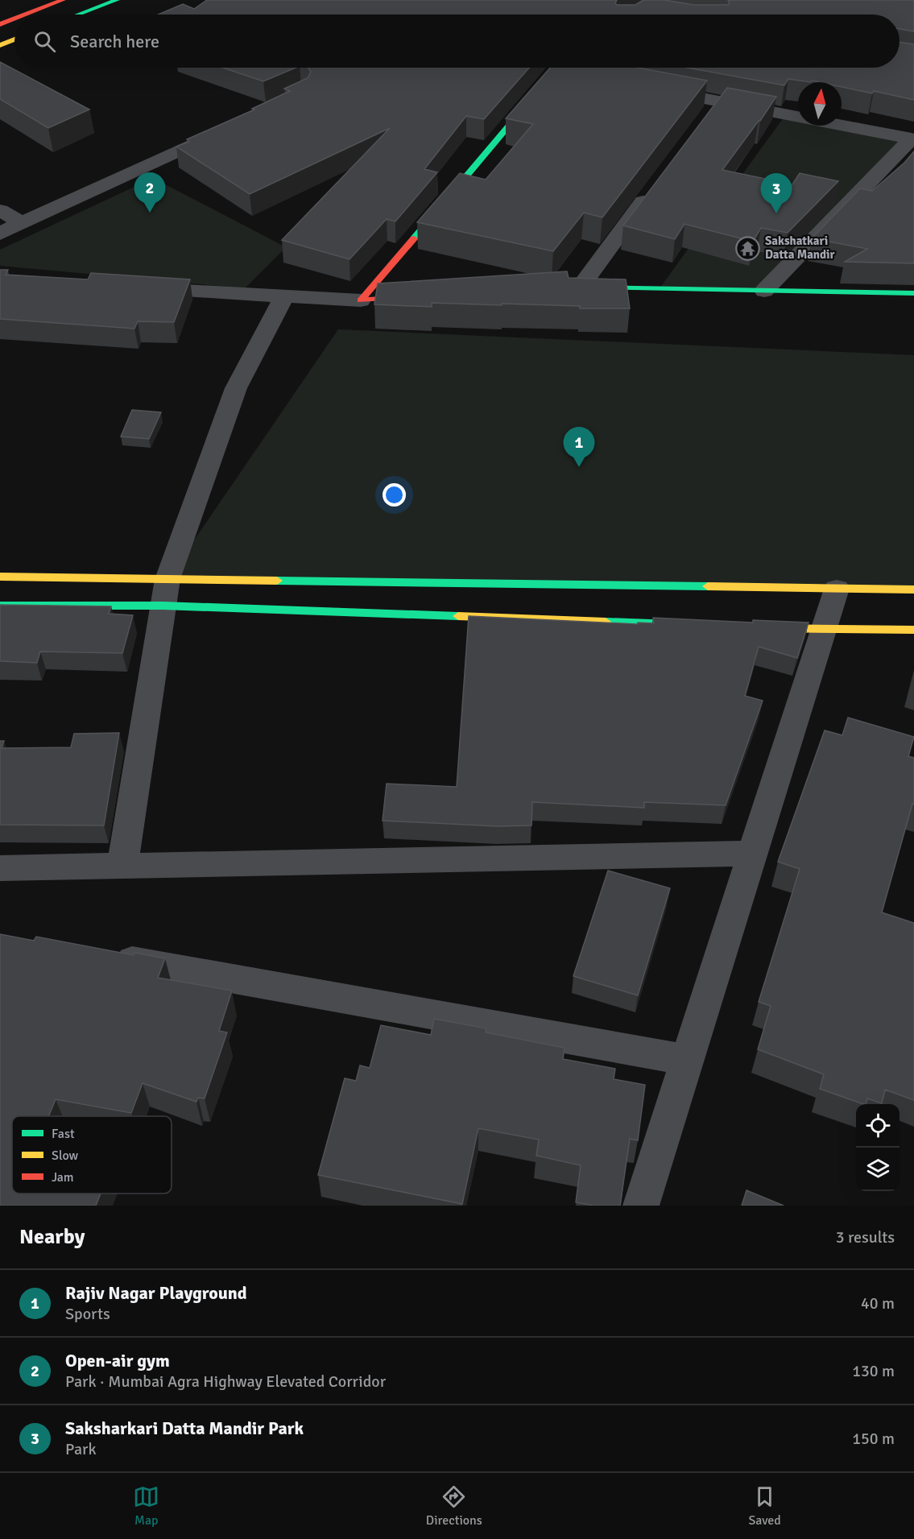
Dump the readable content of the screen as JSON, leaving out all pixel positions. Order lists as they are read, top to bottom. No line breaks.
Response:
{"places":{"temple":["Sakshatkari Datta Mandir"]},"legend":["Fast","Slow","Jam"],"north":"top","page":{"search":"Search here","pins":["2","3","1"],"heading":["Nearby","3 results"],"list":[{"mark":"1","name":"Rajiv Nagar Playground","note":"Sports","value":"40 m"},{"mark":"2","name":"Open-air gym","note":"Park · Mumbai Agra Highway Elevated Corridor","value":"130 m"},{"mark":"3","name":"Saksharkari Datta Mandir Park","note":"Park","value":"150 m"}],"nav":["Map","Directions","Saved"]}}
